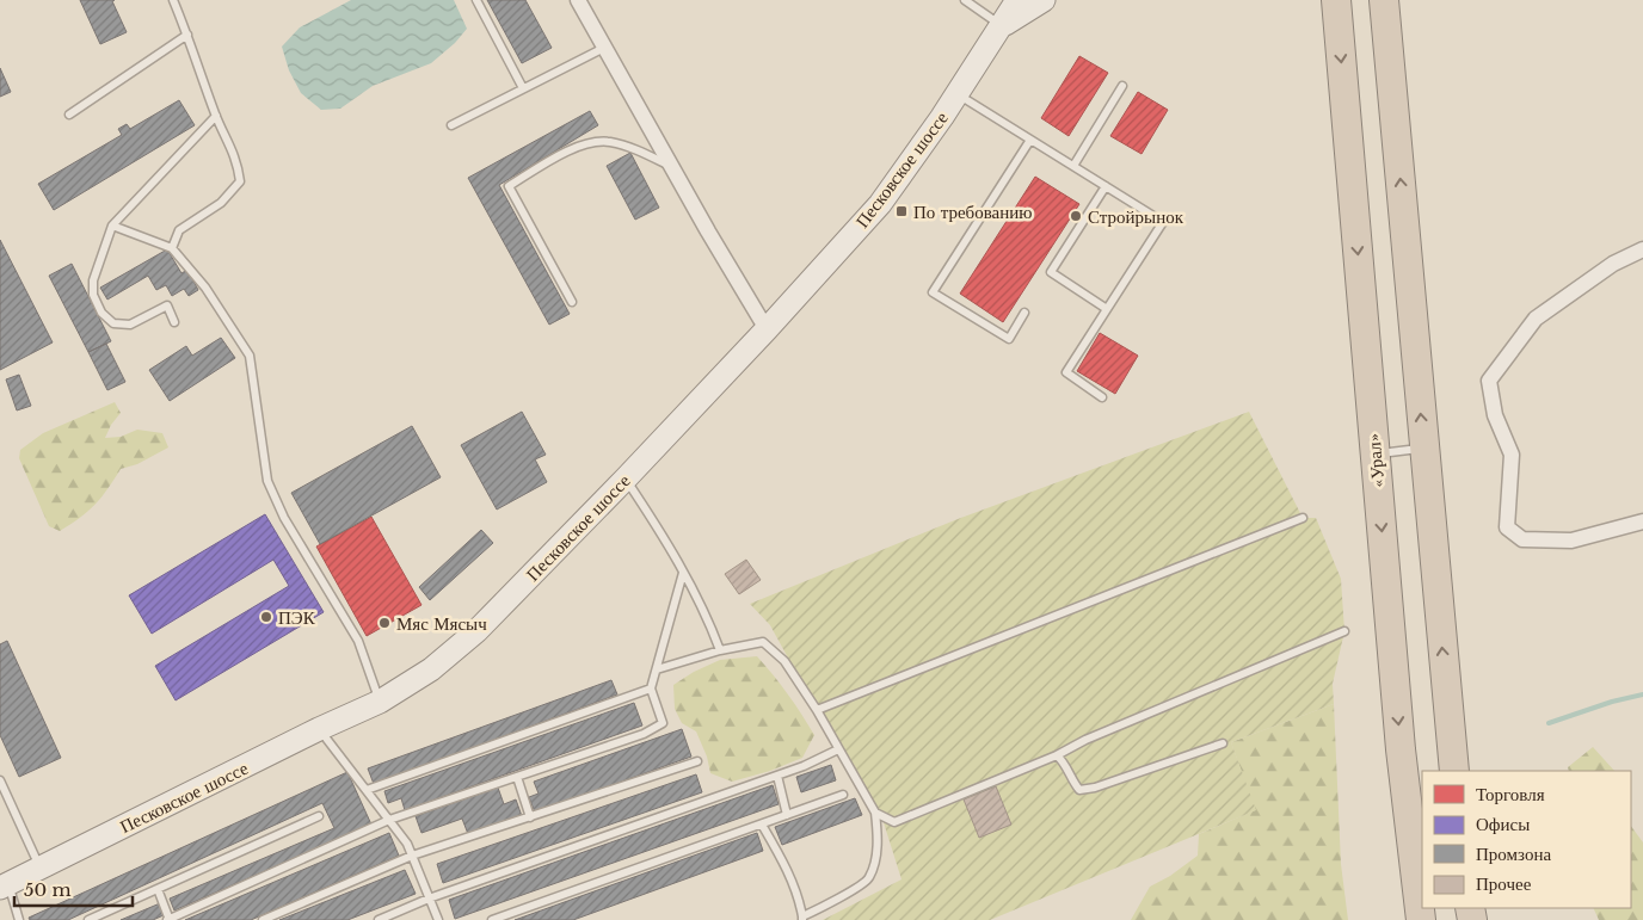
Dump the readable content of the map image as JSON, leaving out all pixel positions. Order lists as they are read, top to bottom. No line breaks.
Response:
{"streets":{"highway":["«Урал»"],"street":["Песковское шоссе"]},"places":{"transit":["По требованию"],"other":["Стройрынок","ПЭК","Мяс Мясыч"]},"legend":["Торговля","Офисы","Промзона","Прочее"],"scale_bar":"50 m"}
